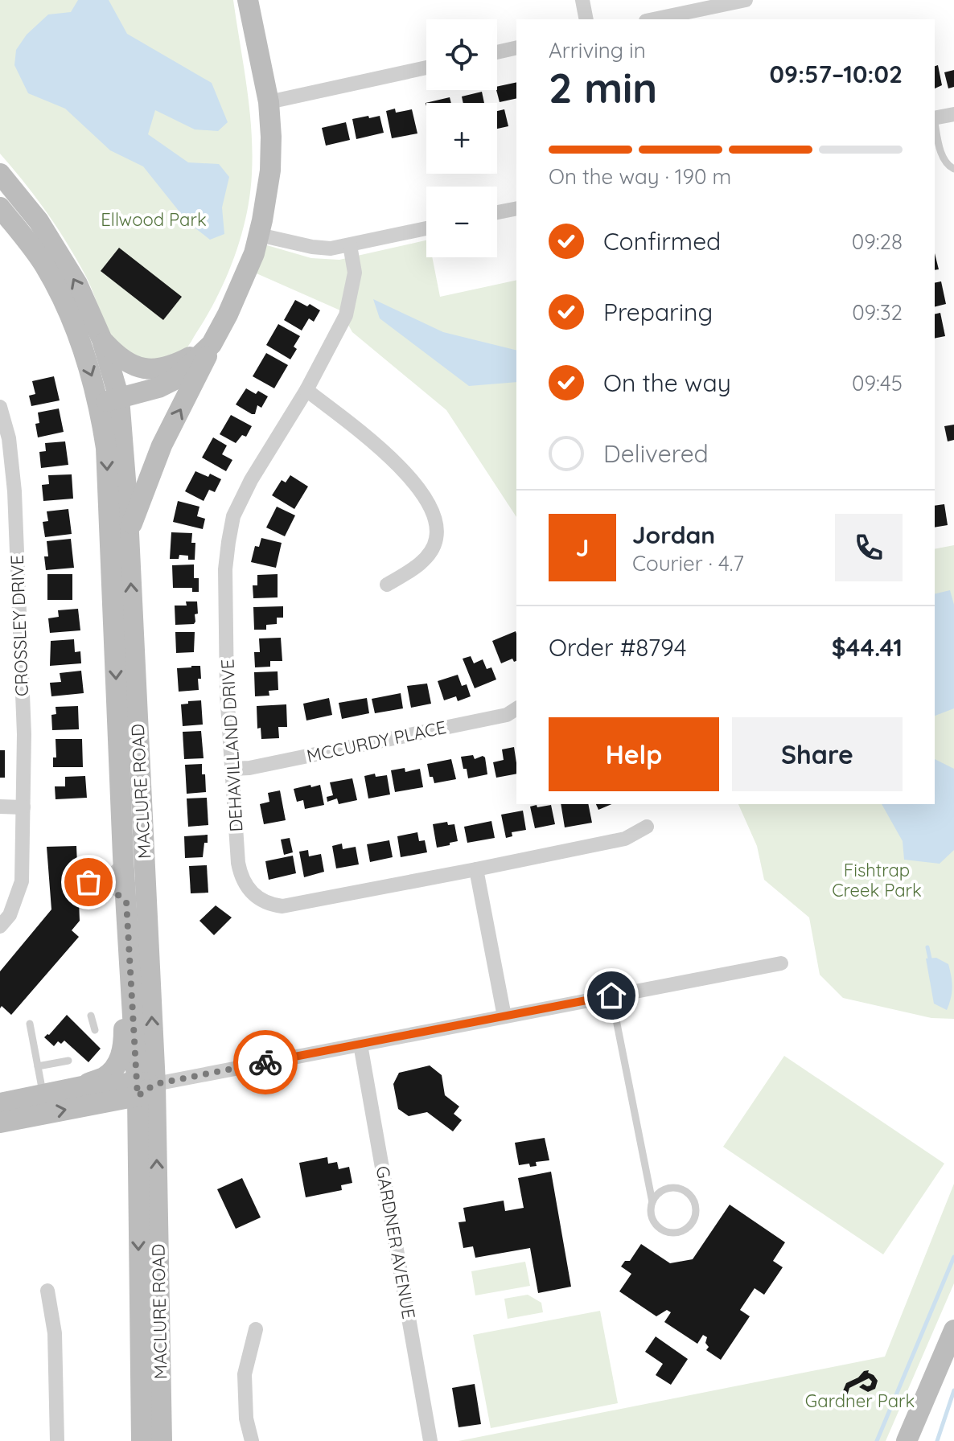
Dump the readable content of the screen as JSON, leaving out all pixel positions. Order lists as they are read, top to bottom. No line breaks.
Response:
{"streets":{"main road":["MACLURE ROAD"],"street":["CROSSLEY DRIVE","MCCURDY PLACE","DEHAVILLAND DRIVE","GARDNER AVENUE"]},"crossings":[["MCCURDY PLACE","DEHAVILLAND DRIVE"]],"parks":["Ellwood Park","Fishtrap Creek Park","Gardner Park"],"page":{"map_buttons":["+","−"],"heading":["2 min","Arriving in","09:57–10:02"],"panel":["Jordan","Courier · 4.7","Order #8794","$44.41"],"bar":"On the way · 190 m","list":[["Confirmed","09:28"],["Preparing","09:32"],["On the way","09:45"],"Delivered"],"round":"J","buttons":["Help","Share"]}}
